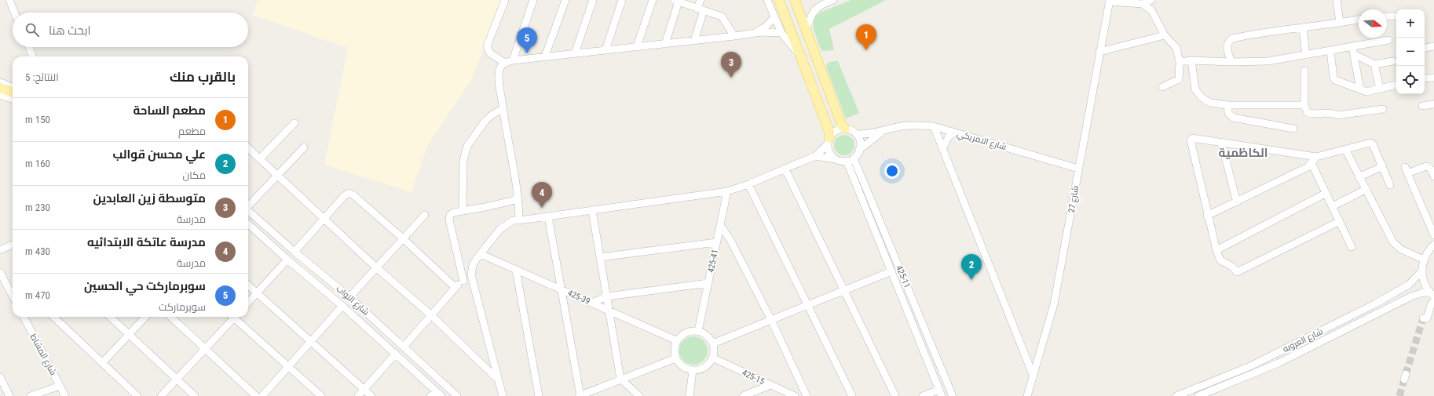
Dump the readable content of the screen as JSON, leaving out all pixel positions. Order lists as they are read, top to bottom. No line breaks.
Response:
{"streets":{"street":["شارع الامريكي","شارع 27","425-41","425-11","425-39","شارع النواب","شارع العروبه","شارع المشاط","425-15"]},"crossings":[["شارع الامريكي","شارع 27"],["شارع الامريكي","425-11"],["425-41","425-39"],["425-41","425-15"],["425-39","425-15"]],"districts":["الكاظمية"],"north":"right","page":{"map_buttons":["+","−"],"search":"ابحث هنا","pins":["1","5","3","4","2"],"heading":["بالقرب منك","النتائج: 5"],"list":[{"mark":"1","name":"مطعم الساحة","note":"مطعم","value":"150 m"},{"mark":"2","name":"علي محسن قوالب","note":"مكان","value":"160 m"},{"mark":"3","name":"متوسطة زين العابدين","note":"مدرسة","value":"230 m"},{"mark":"4","name":"مدرسة عاتكة الابتدائيه","note":"مدرسة","value":"430 m"},{"mark":"5","name":"سوبرماركت حي الحسين","note":"سوبرماركت","value":"470 m"}]}}
